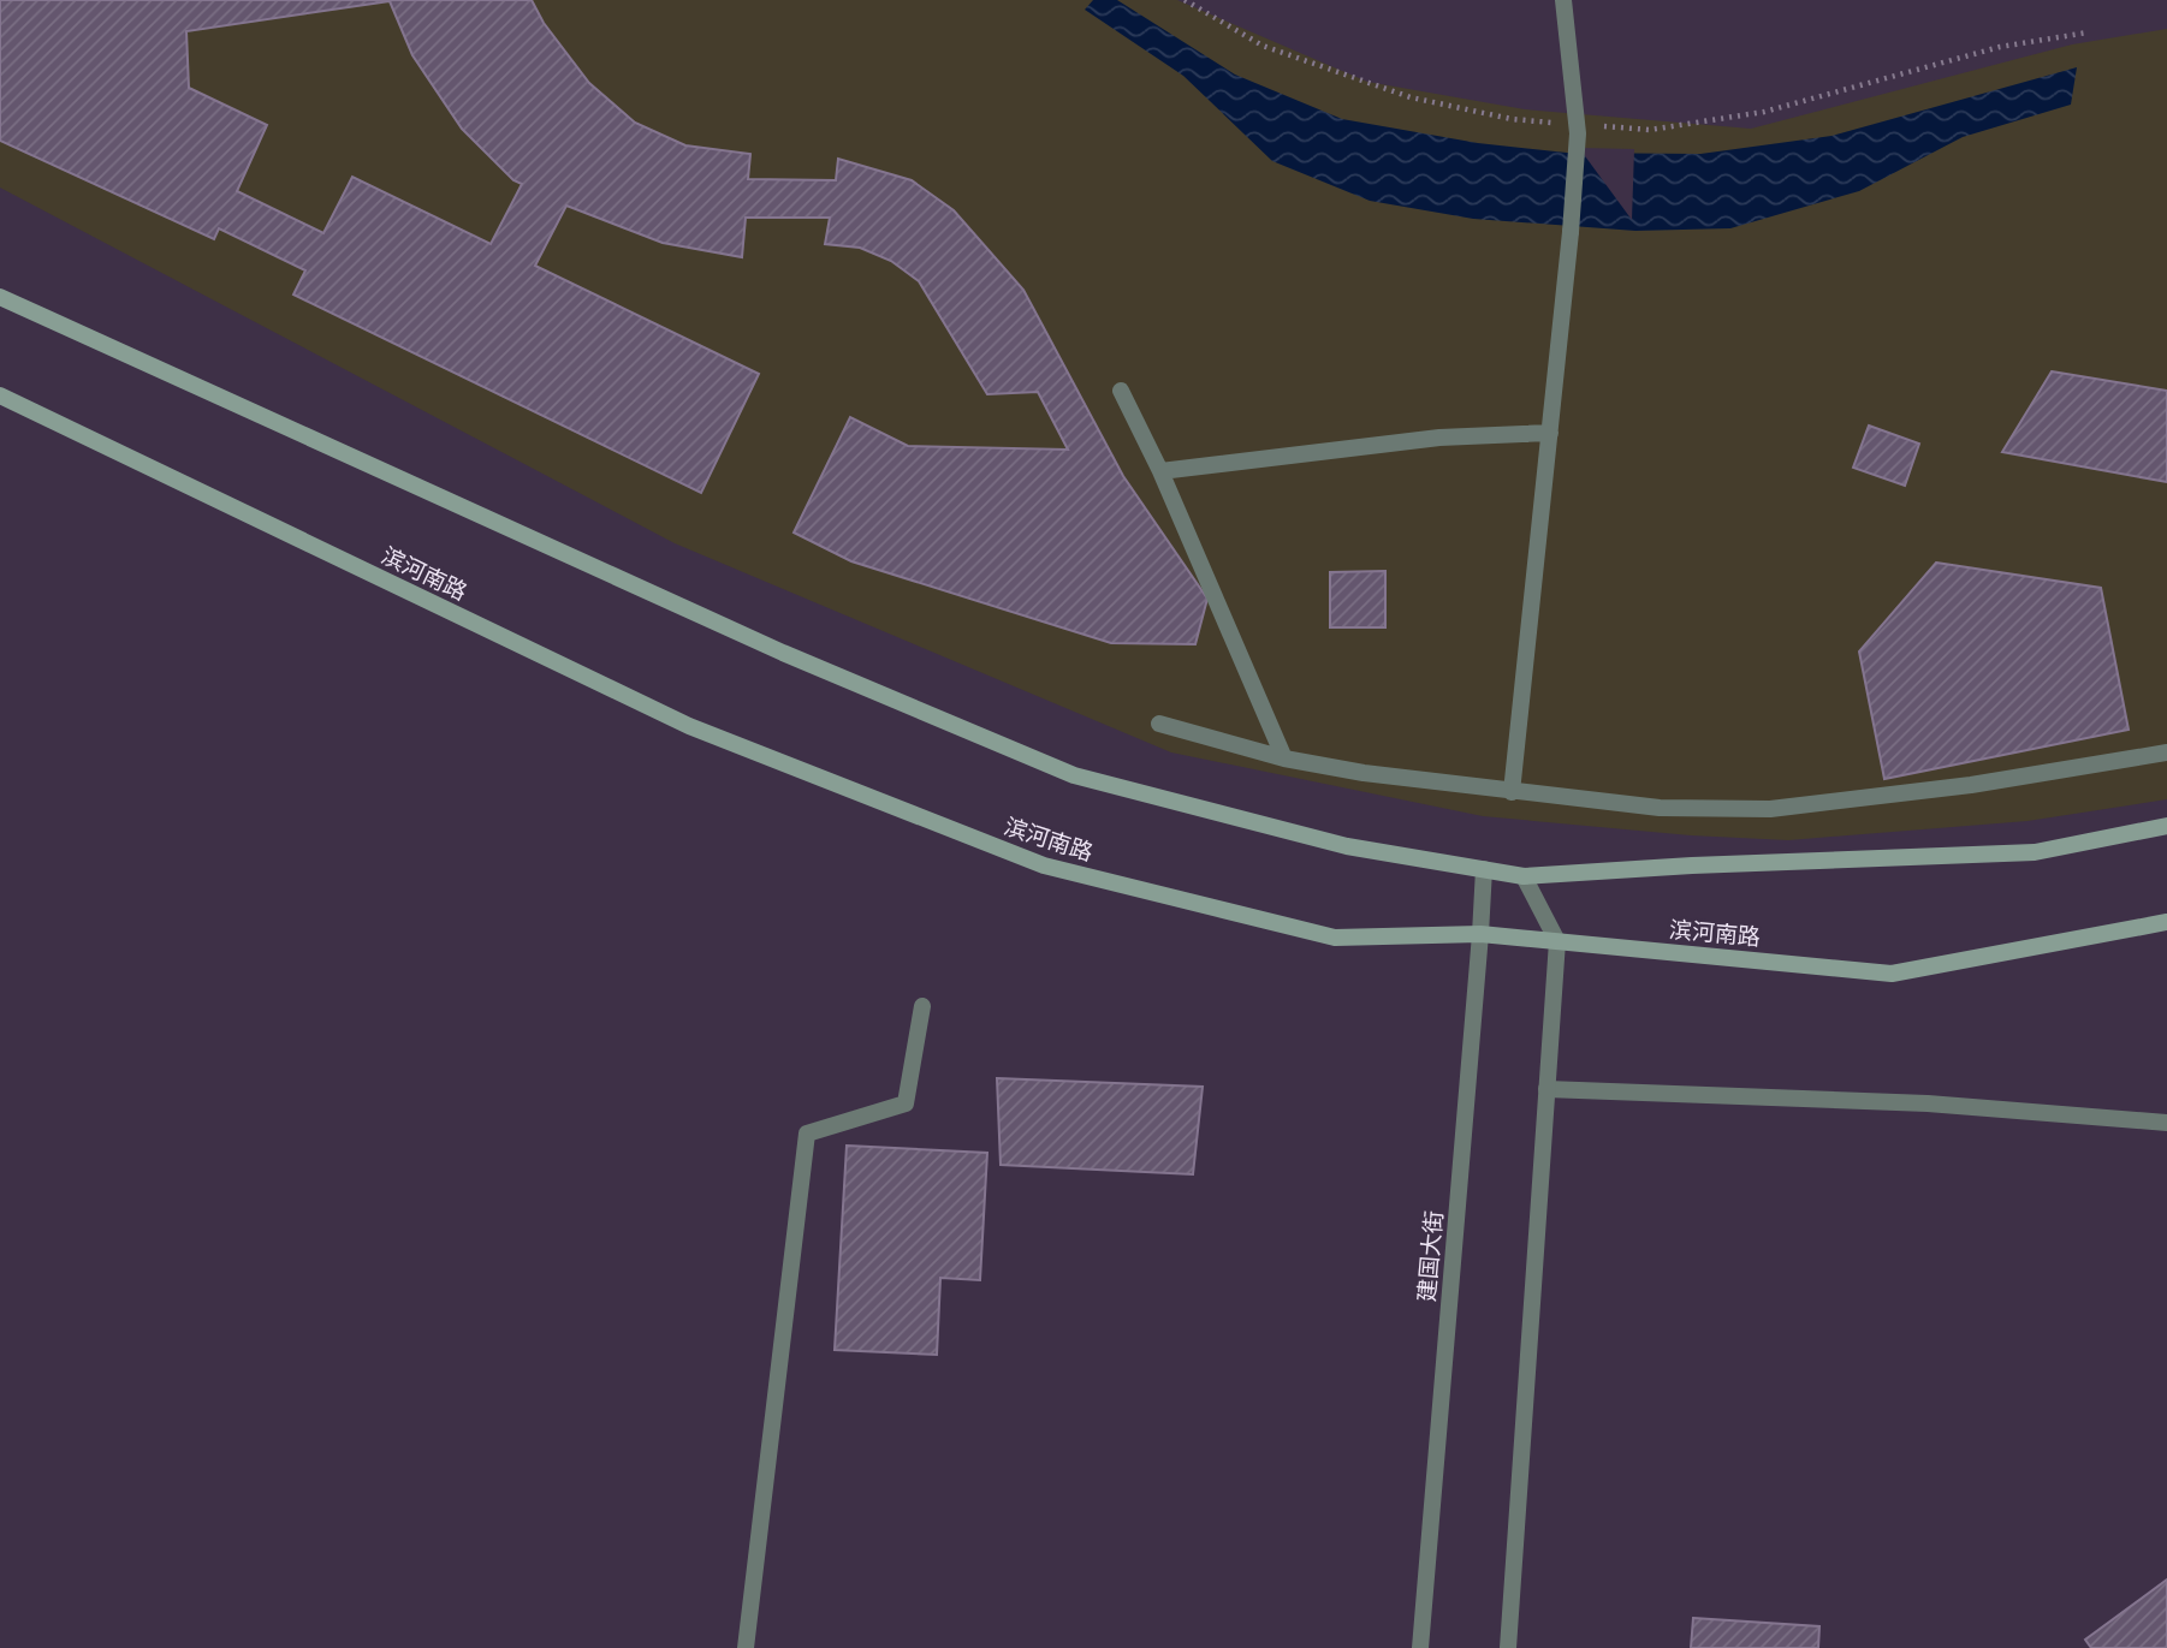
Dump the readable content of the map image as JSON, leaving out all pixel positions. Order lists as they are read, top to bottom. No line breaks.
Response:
{"streets":{"main road":["滨河南路"],"street":["建国大街"]},"crossings":[["滨河南路","建国大街"]]}
